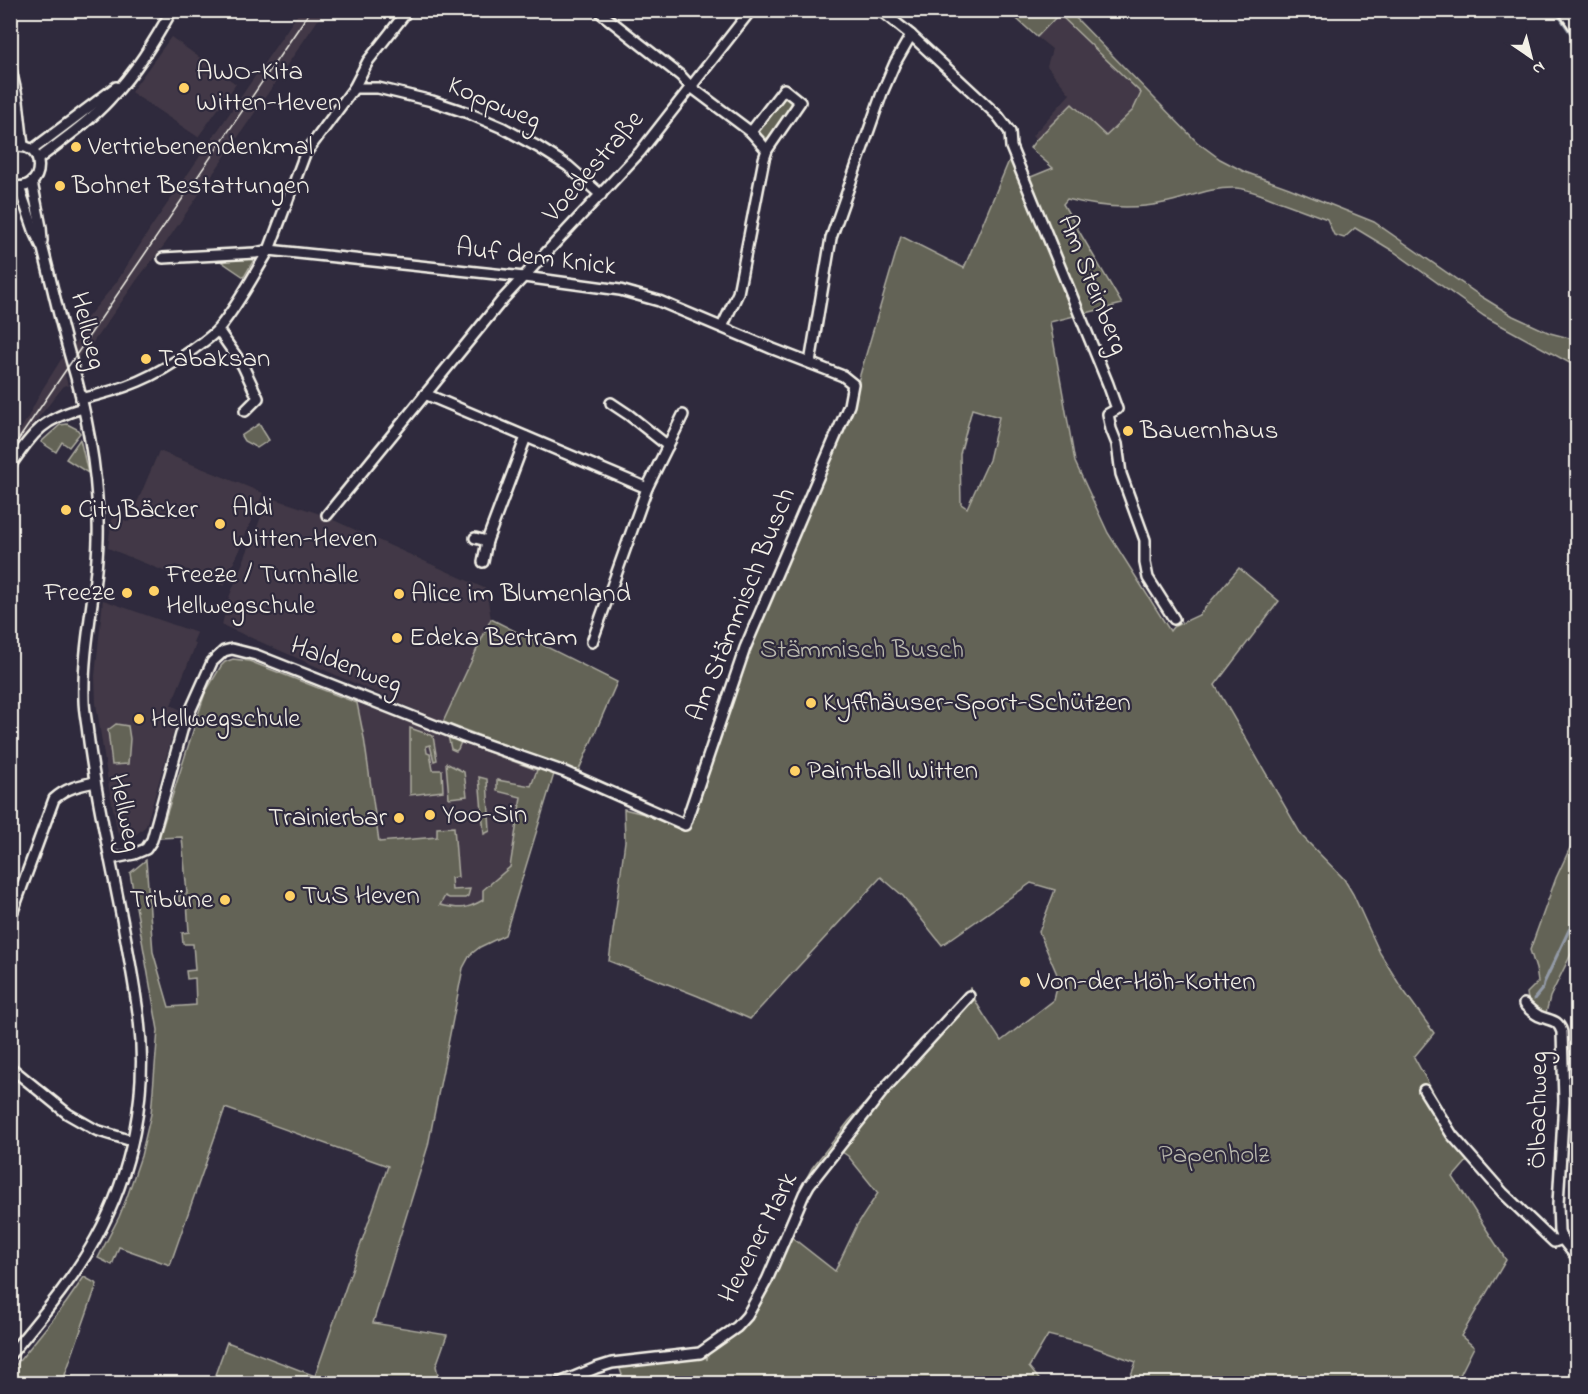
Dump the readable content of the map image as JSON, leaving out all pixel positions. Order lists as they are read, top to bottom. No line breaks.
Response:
{"streets":{"street":["Koppweg","Voedestraße","Auf dem Knick","Am Steinberg","Hellweg","Am Stämmisch Busch","Haldenweg","Ölbachweg","Hevener Mark"]},"crossings":[["Koppweg","Voedestraße"],["Voedestraße","Auf dem Knick"],["Auf dem Knick","Am Stämmisch Busch"],["Hellweg","Haldenweg"],["Am Stämmisch Busch","Haldenweg"]],"parks":["Stämmisch Busch","Papenholz"],"places":["AWO-Kita Witten-Heven","Vertriebenendenkmal","Bohnet Bestattungen","Tabaksan","Bauernhaus","CityBäcker","Aldi Witten-Heven","Freeze / Turnhalle Hellwegschule","Freeze","Alice im Blumenland","Edeka Bertram","Kyffhäuser-Sport-Schützen","Hellwegschule","Paintball Witten","Yoo-Sin","Trainierbar","TuS Heven","Tribüne","Von-der-Höh-Kotten"],"north":"bottom right"}
